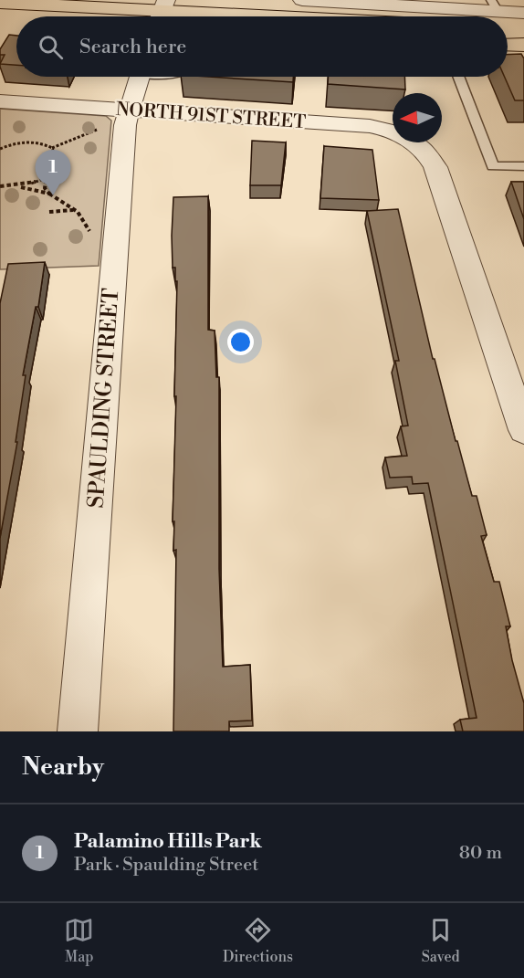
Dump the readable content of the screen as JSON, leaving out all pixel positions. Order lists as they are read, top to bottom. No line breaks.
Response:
{"streets":{"street":["NORTH 91ST STREET","SPAULDING STREET"]},"crossings":[["NORTH 91ST STREET","SPAULDING STREET"]],"north":"left","page":{"search":"Search here","pins":"1","heading":"Nearby","list":[{"mark":"1","name":"Palamino Hills Park","note":"Park · Spaulding Street","value":"80 m"}],"nav":["Map","Directions","Saved"]}}
